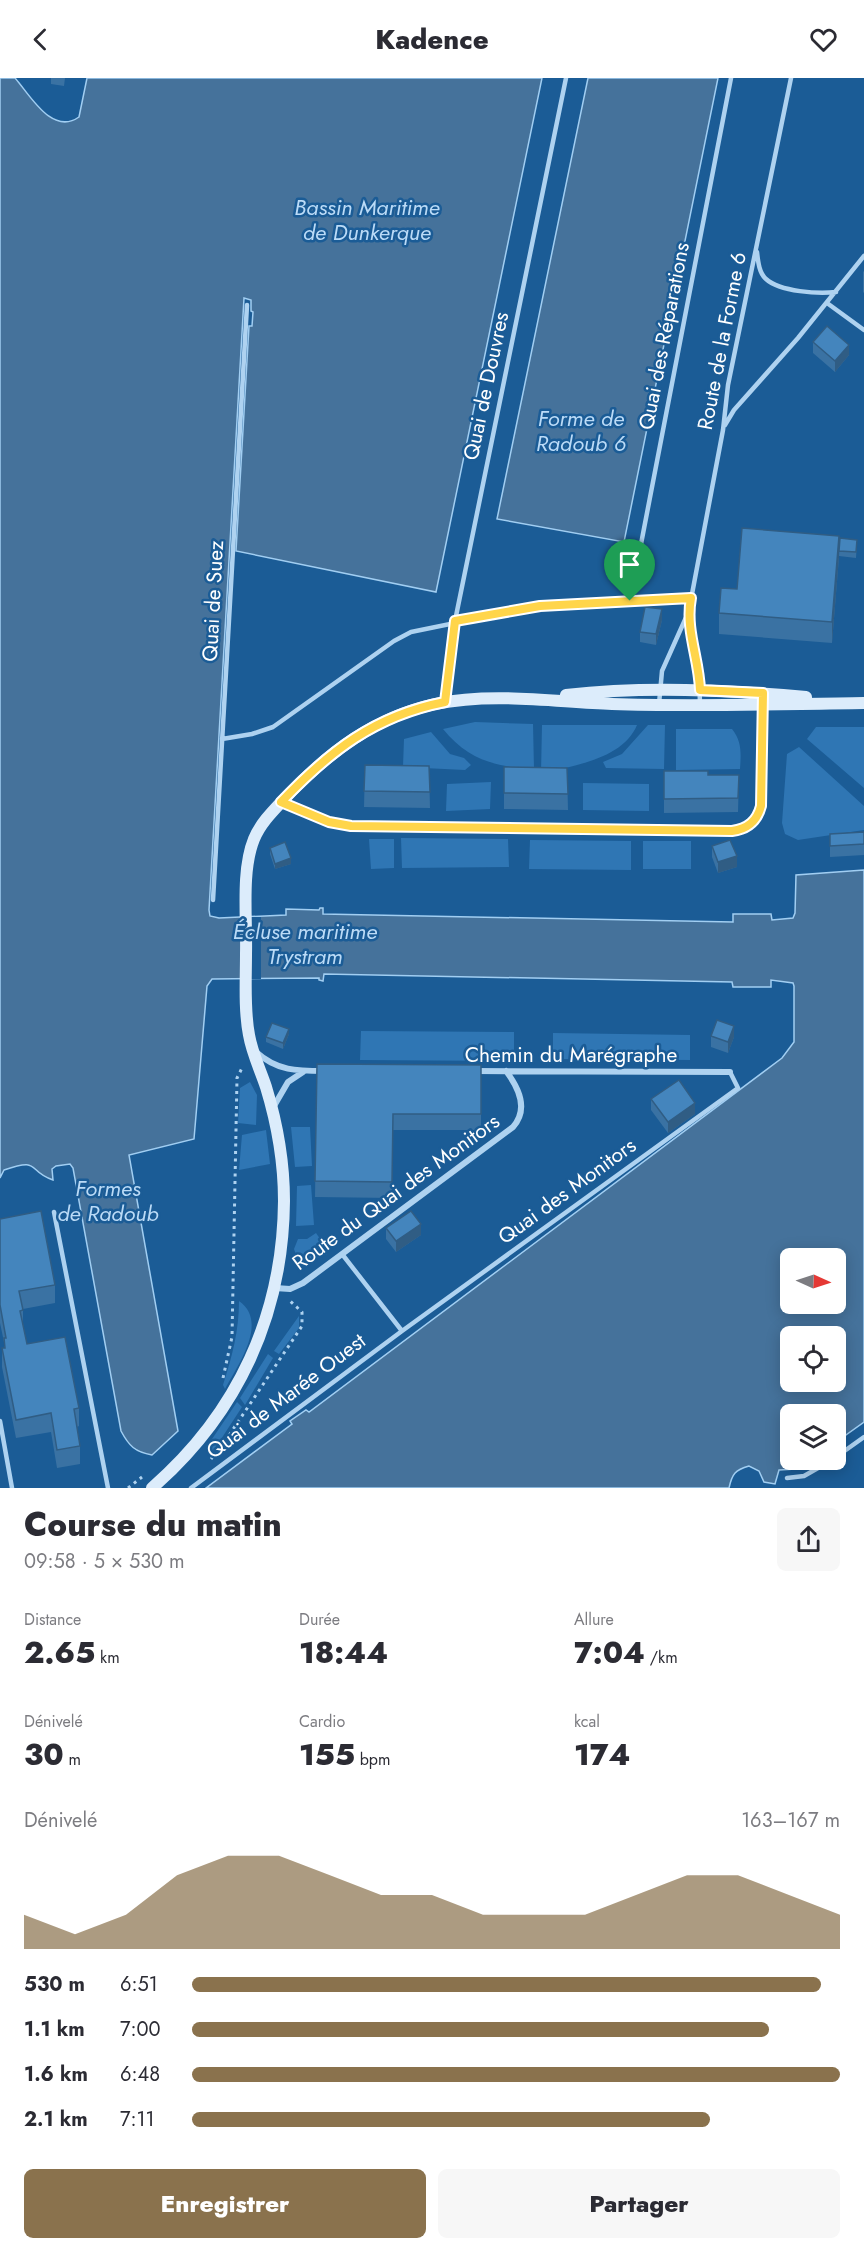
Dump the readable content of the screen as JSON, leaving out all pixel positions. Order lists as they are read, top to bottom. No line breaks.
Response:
{"streets":{"street":["Chemin du Marégraphe","Route du Quai des Monitors"],"lane":["Quai des Réparations","Route de la Forme 6","Quai de Douvres","Quai de Suez","Quai des Monitors","Quai de Marée Ouest"]},"crossings":[["Chemin du Marégraphe","Quai des Monitors"],["Chemin du Marégraphe","Route du Quai des Monitors"],["Quai des Monitors","Quai de Marée Ouest"]],"water":["Bassin Maritime de Dunkerque","Forme de Radoub 6","Écluse maritime Trystram","Formes de Radoub"],"north":"right","page":{"header":"Kadence","heading":["Course du matin","09:58 · 5 × 530 m"],"stats":[["Distance","2.65 km"],["Durée","18:44"],["Allure","7:04 /km"],["Dénivelé","30 m"],["Cardio","155 bpm"],["kcal","174"]],"chart":["Dénivelé","163–167 m"],"list":[{"name":"530 m","note":"6:51"},{"name":"1.1 km","note":"7:00"},{"name":"1.6 km","note":"6:48"},{"name":"2.1 km","note":"7:11"}],"buttons":["Enregistrer","Partager"]}}
